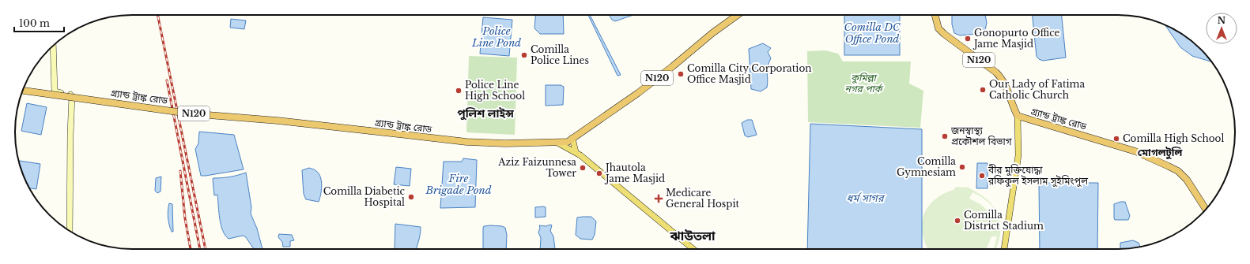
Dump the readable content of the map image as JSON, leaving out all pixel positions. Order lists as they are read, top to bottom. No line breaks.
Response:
{"streets":{"highway":["N120","গ্র্যান্ড ট্রাঙ্ক রোড"]},"districts":["পুলিশ লাইন্স","মোগলটুলি","ঝাউতলা"],"water":["Comilla DC Office Pond","Police Line Pond","Fire Brigade Pond","ধর্ম সাগর"],"parks":["কুমিল্লা নগর পার্ক"],"places":{"other":["Gonopurto Office Jame Masjid","Comilla Police Lines","Comilla City Corporation Office Masjid","Our Lady of Fatima Catholic Church","Police Line High School","জনস্বাস্থ্য প্রকৌশল বিভাগ","Comilla High School","Comilla Gymnesiam","Aziz Faizunnesa Tower","Jhautola Jame Masjid","বীর মুক্তিযোদ্ধা রফিকুল ইসলাম সুইমিংপুল","Comilla Diabetic Hospital","Comilla District Stadium"],"health":["Medicare General Hospit"]},"scale_bar":"100 m","north":"top"}
